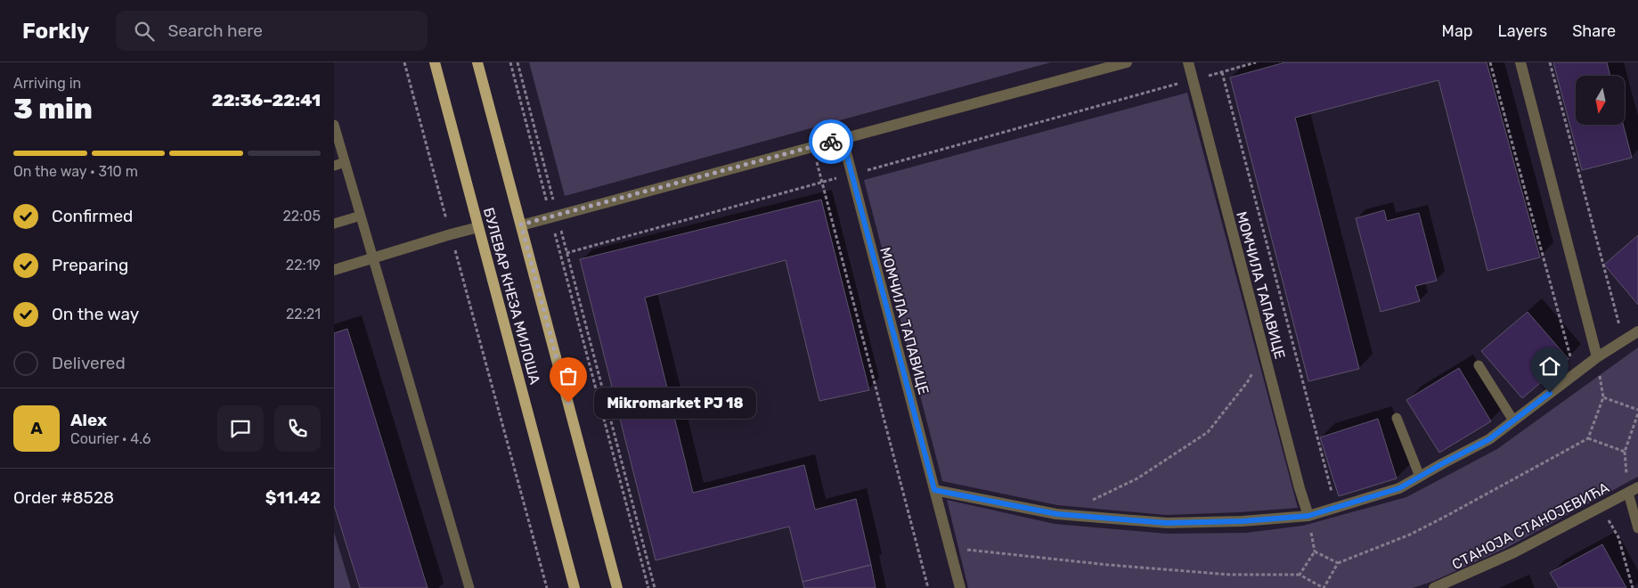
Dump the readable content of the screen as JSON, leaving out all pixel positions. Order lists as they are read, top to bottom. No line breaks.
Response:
{"streets":{"main road":["БУЛЕВАР КНЕЗА МИЛОША"],"street":["МОМЧИЛА ТАПАВИЦЕ","СТАНОЈА СТАНОЈЕВИЋА"]},"places":["Mikromarket PJ 18"],"north":"bottom","page":{"header":"Forkly","search":"Search here","nav":["Map","Layers","Share"],"heading":["3 min","Arriving in","22:36–22:41"],"panel":["Alex","Courier · 4.6","Order #8528","$11.42"],"bar":"On the way · 310 m","list":[["Confirmed","22:05"],["Preparing","22:19"],["On the way","22:21"],"Delivered"],"bubble":"Mikromarket PJ 18","round":"A"}}
